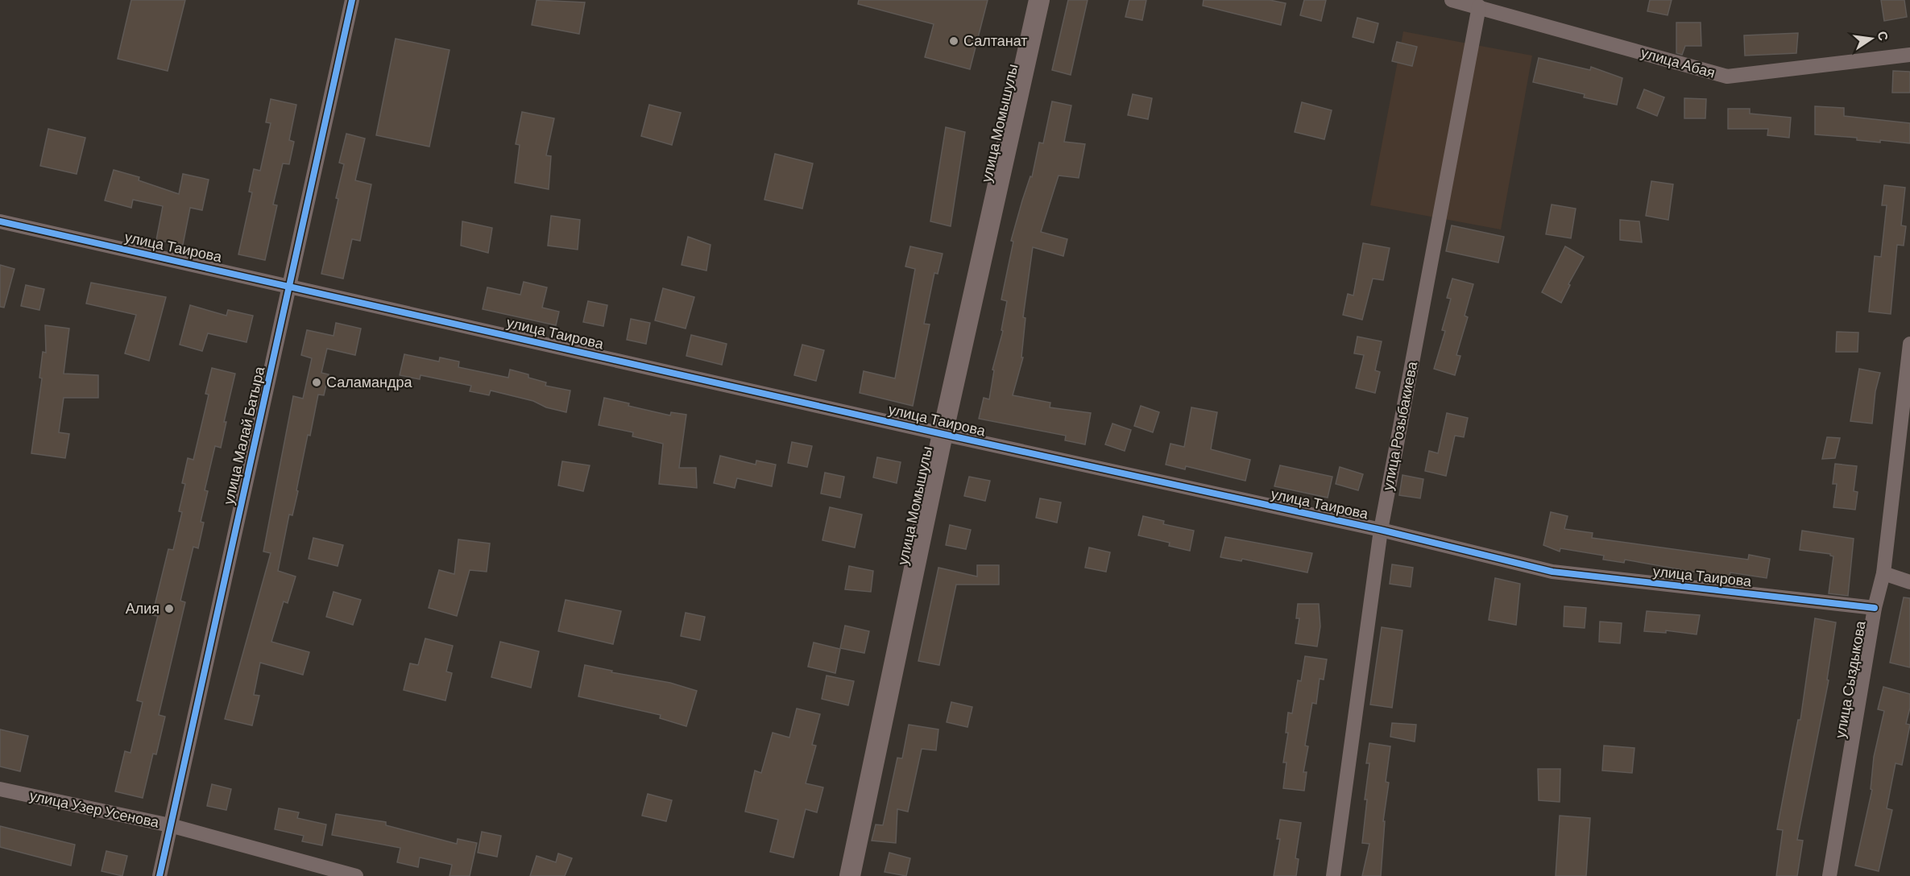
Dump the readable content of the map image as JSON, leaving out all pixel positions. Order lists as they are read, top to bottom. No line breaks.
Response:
{"streets":{"street":["улица Абая","улица Момышулы","улица Таирова","улица Розыбакиева","улица Малай Батыра","улица Сыздыкова","улица Узер Усенова"]},"crossings":[["улица Абая","улица Розыбакиева"],["улица Момышулы","улица Таирова"],["улица Таирова","улица Розыбакиева"],["улица Таирова","улица Малай Батыра"],["улица Таирова","улица Сыздыкова"],["улица Малай Батыра","улица Узер Усенова"]],"places":["Салтанат","Саламандра","Алия"],"north":"right"}
